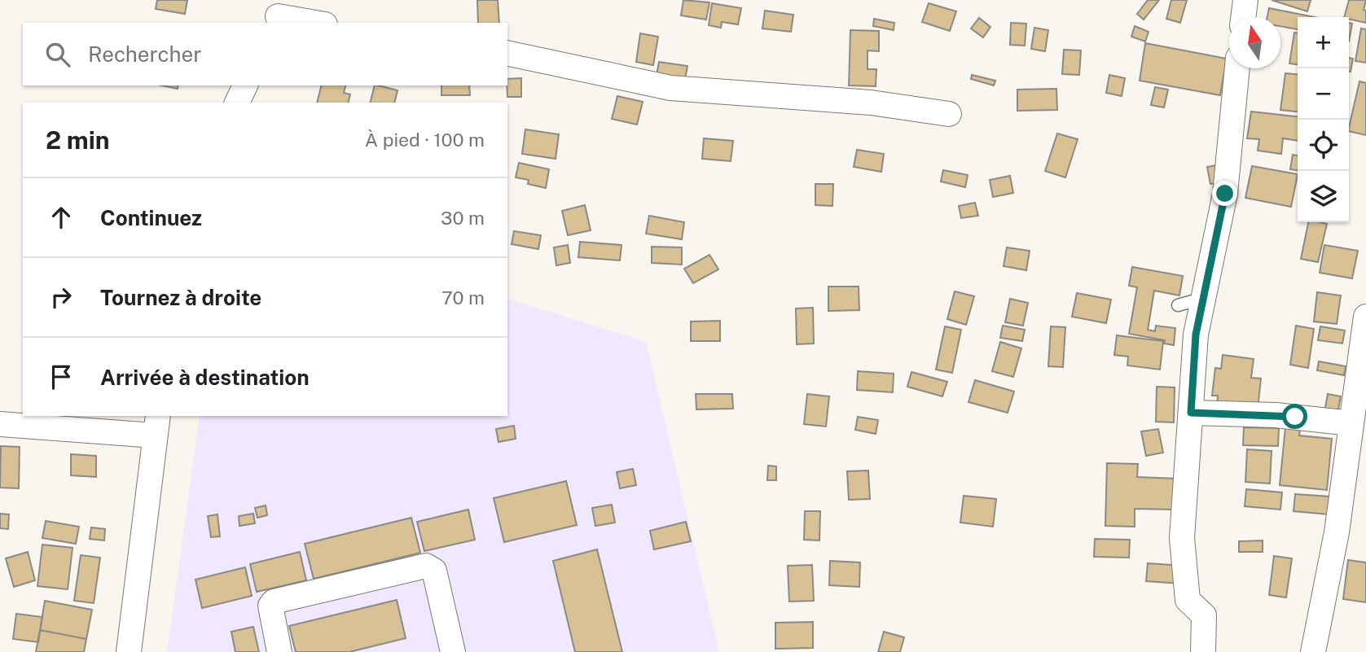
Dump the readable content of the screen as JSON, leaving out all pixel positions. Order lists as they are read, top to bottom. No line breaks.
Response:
{"north":"top","page":{"map_buttons":["+","−"],"search":"Rechercher","heading":["2 min","À pied · 100 m"],"list":[["Continuez","30 m"],["Tournez à droite","70 m"],"Arrivée à destination"]}}
